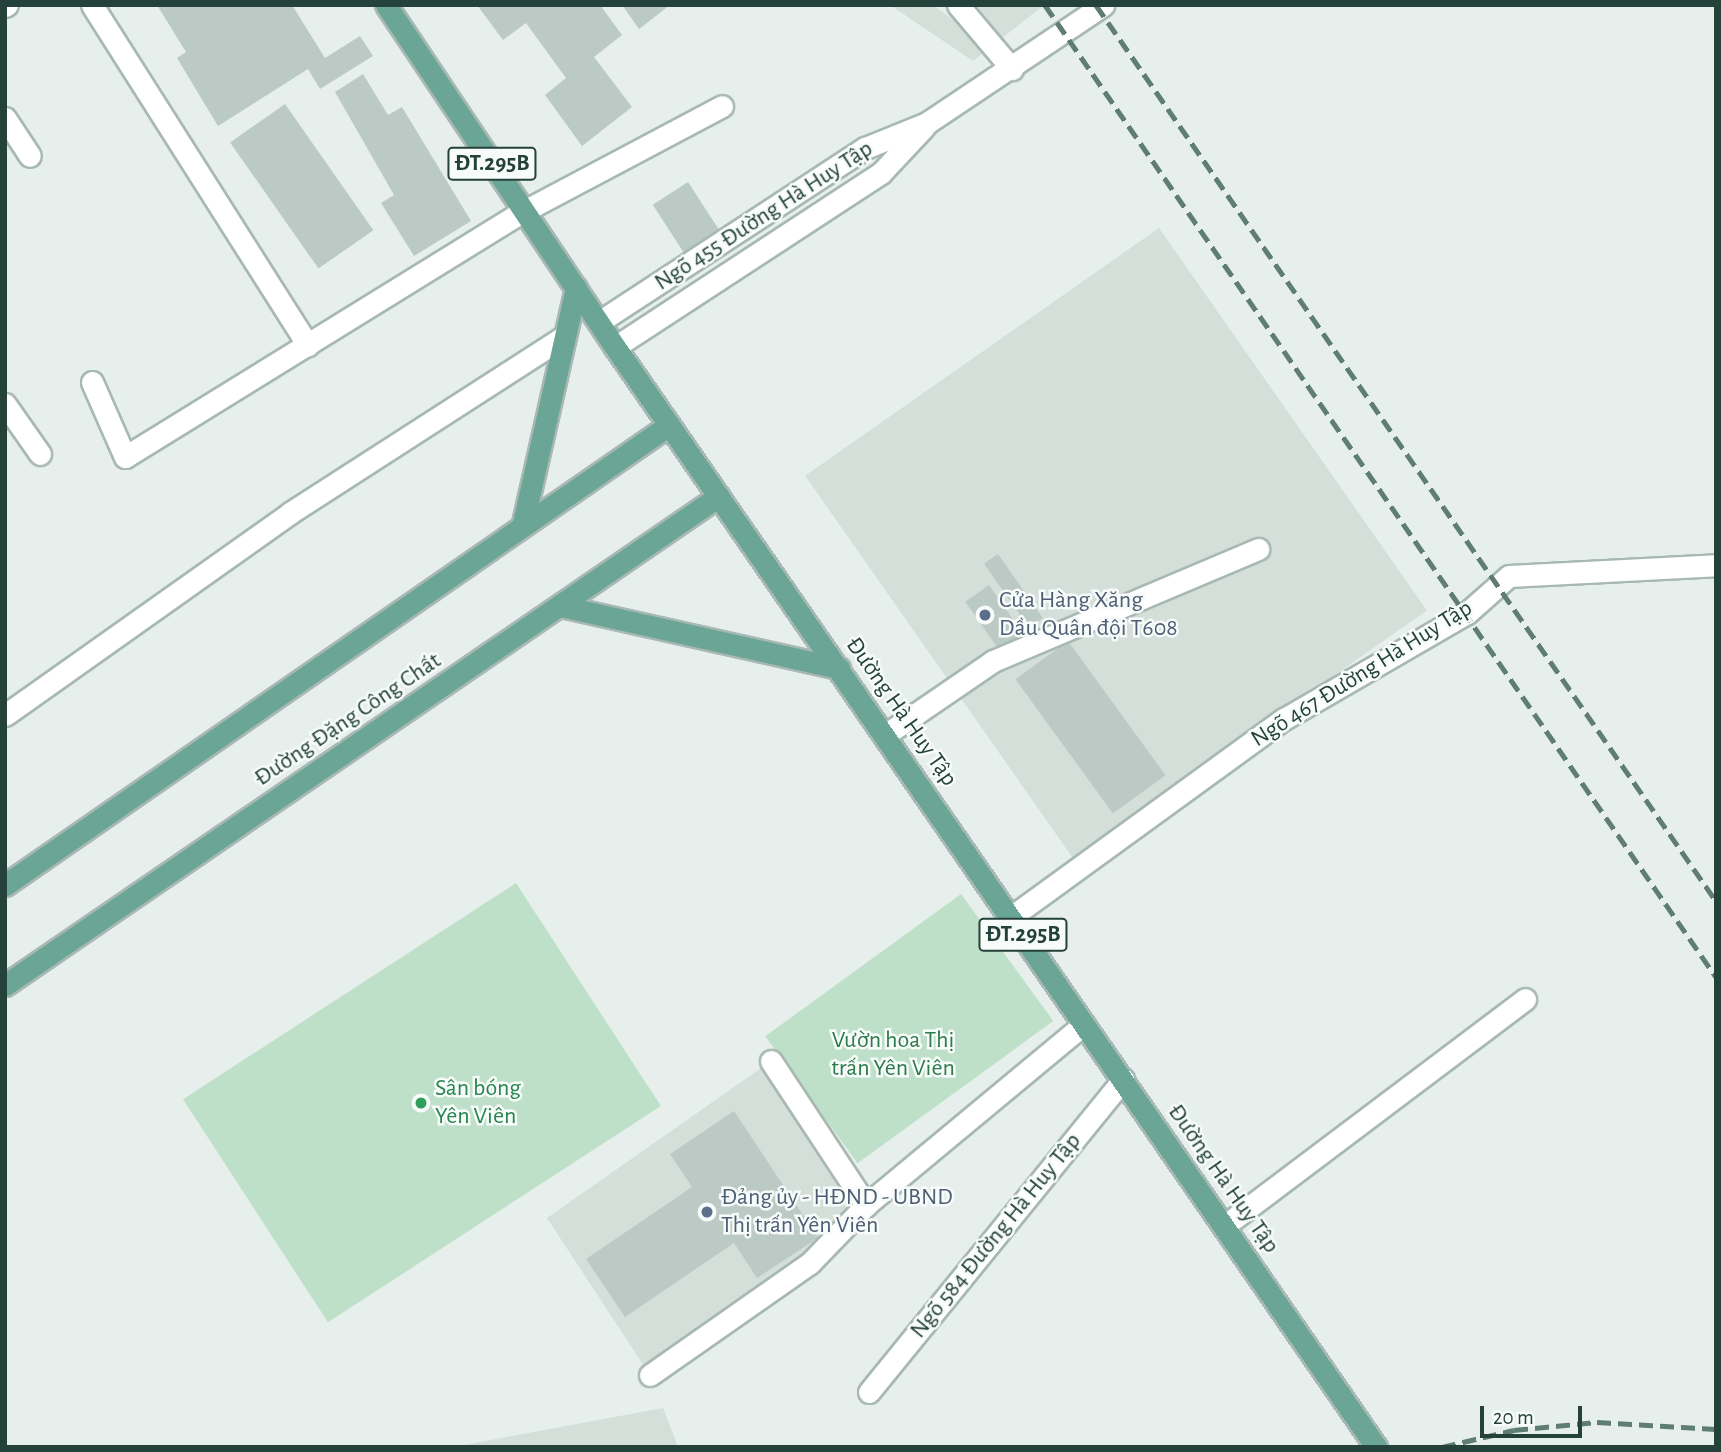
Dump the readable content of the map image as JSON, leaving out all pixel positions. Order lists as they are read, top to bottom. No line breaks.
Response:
{"streets":{"main road":["ĐT.295B","Đường Hà Huy Tập","Đường Đặng Công Chất"],"street":["Ngõ 455 Đường Hà Huy Tập","Ngõ 467 Đường Hà Huy Tập","Ngõ 584 Đường Hà Huy Tập"]},"crossings":[["Ngõ 455 Đường Hà Huy Tập","Đường Hà Huy Tập"],["Ngõ 467 Đường Hà Huy Tập","Đường Hà Huy Tập"],["Đường Hà Huy Tập","Đường Đặng Công Chất"],["Đường Hà Huy Tập","Ngõ 584 Đường Hà Huy Tập"]],"parks":["Vườn hoa Thị trấn Yên Viên"],"places":["Cửa Hàng Xăng Dầu Quân đội T608","Sân bóng Yên Viên","Đảng ủy - HĐND - UBND Thị trấn Yên Viên"],"scale_bar":"20 m"}
